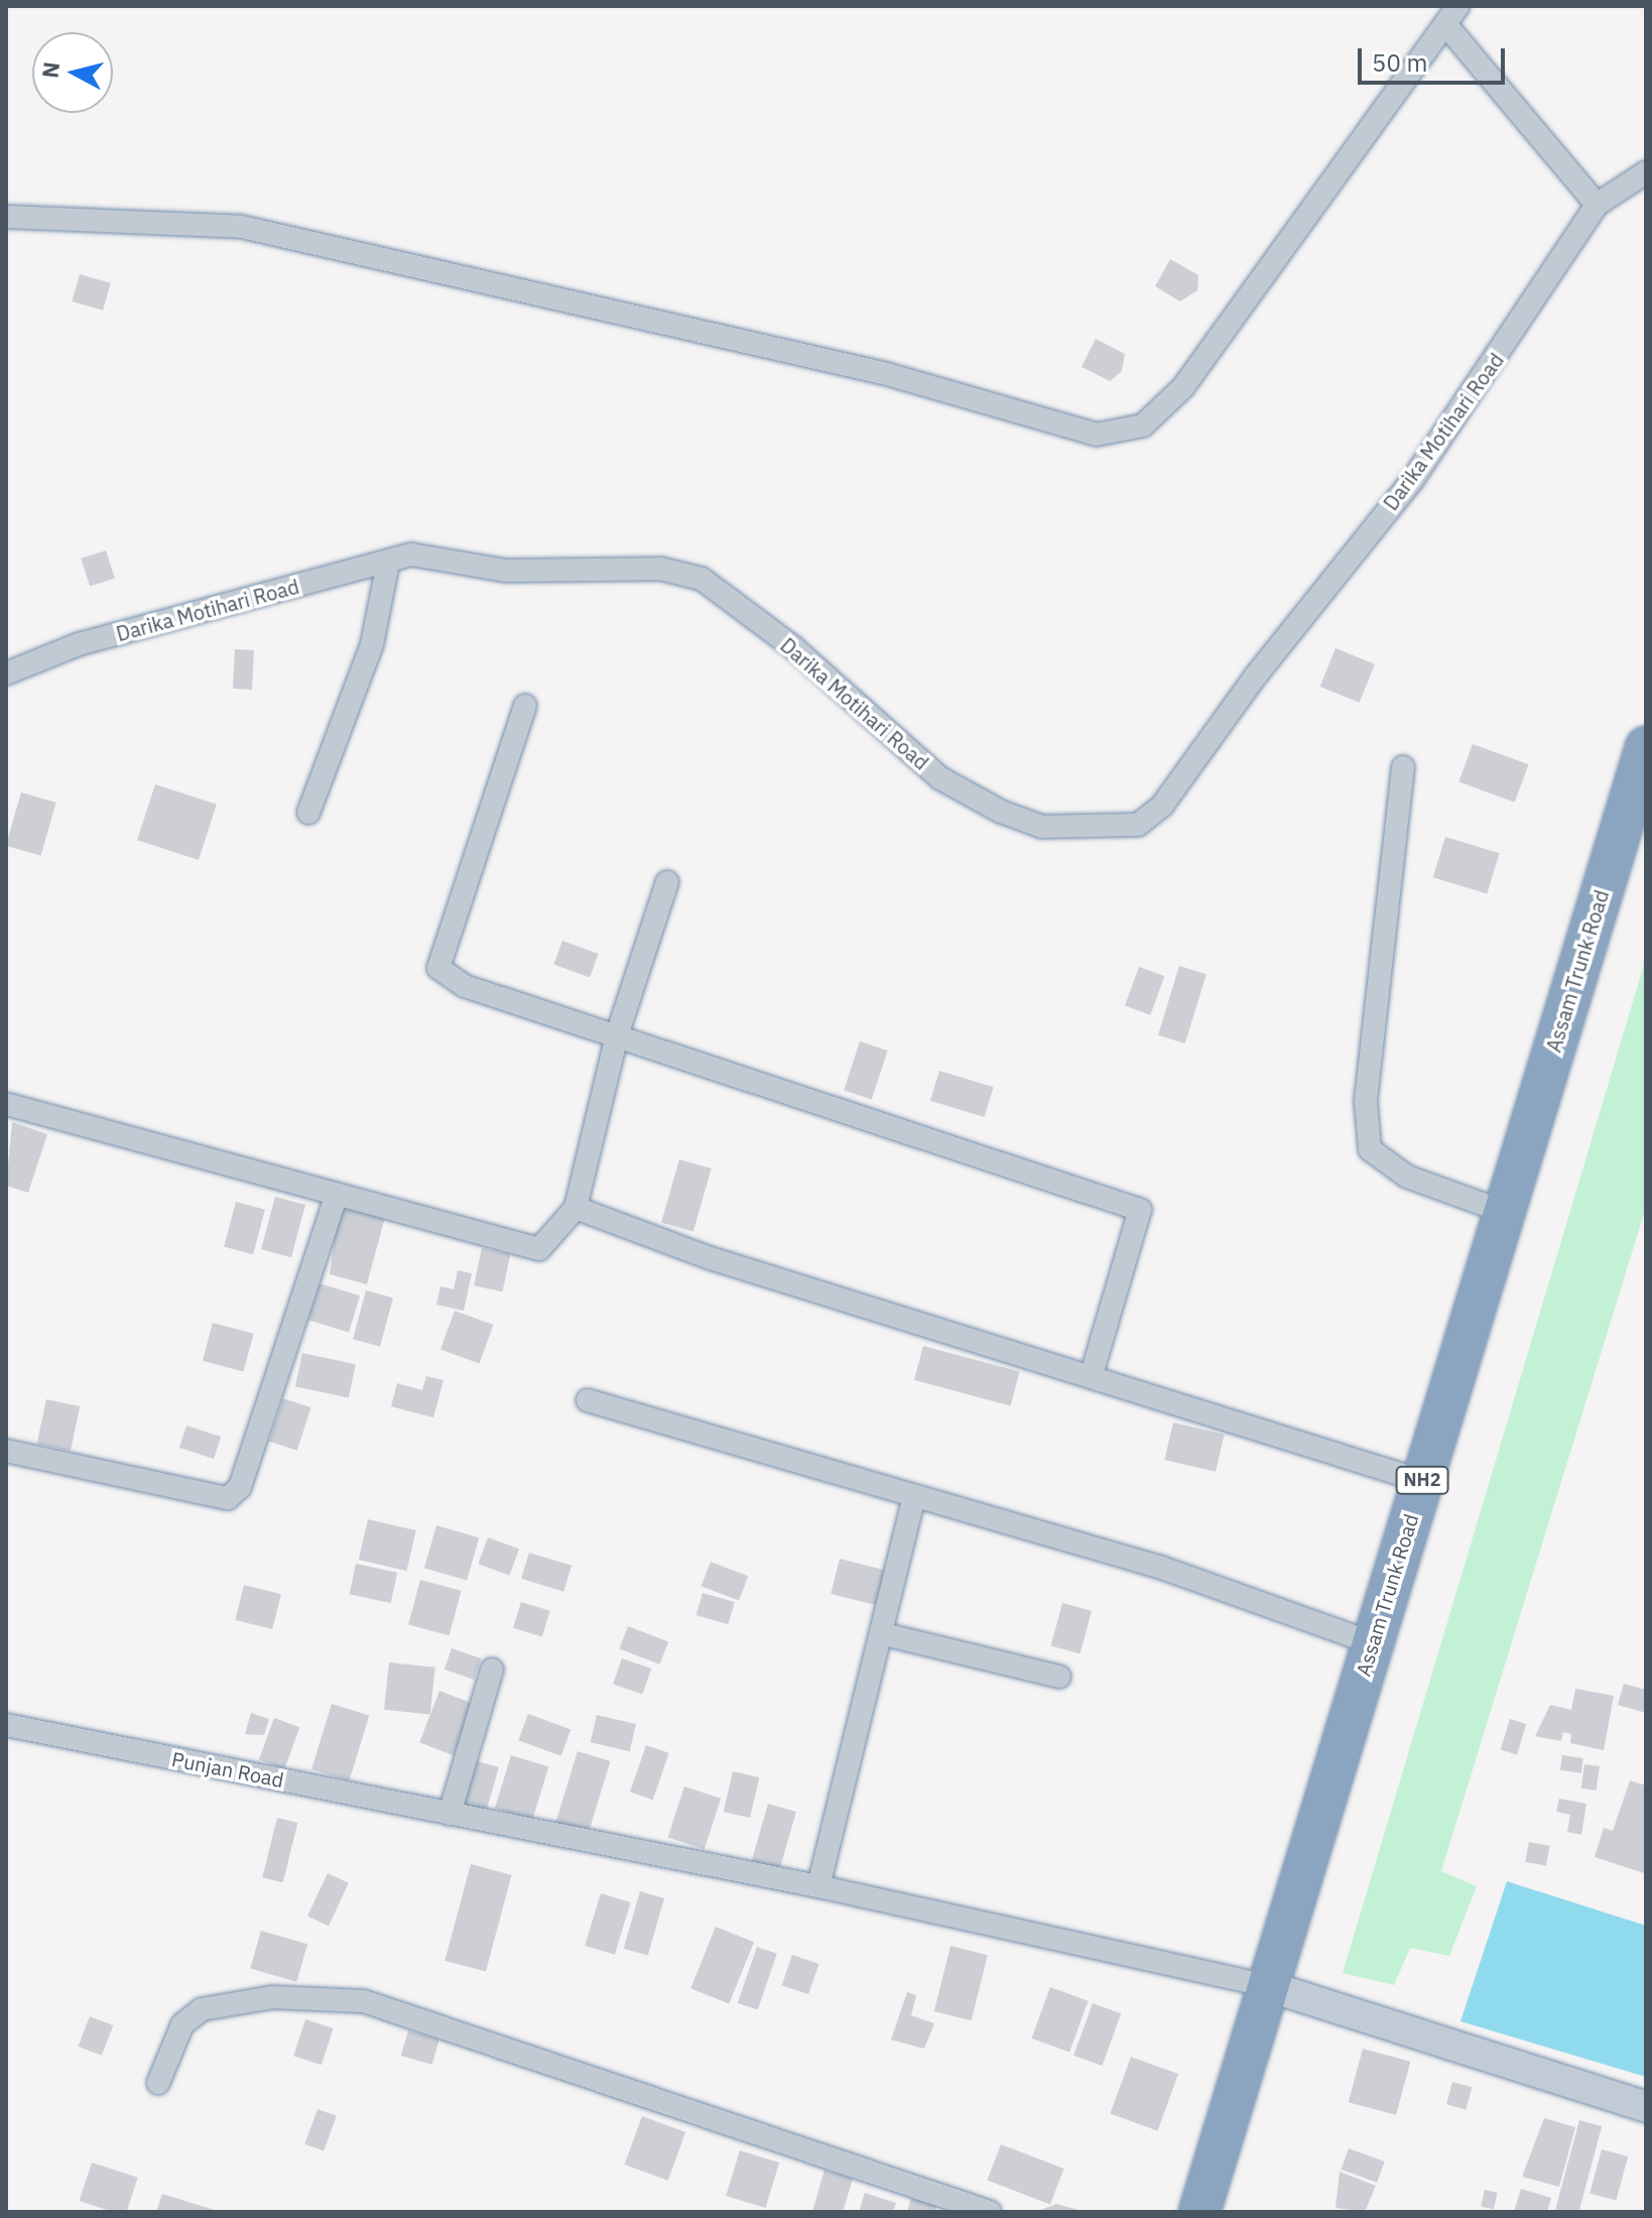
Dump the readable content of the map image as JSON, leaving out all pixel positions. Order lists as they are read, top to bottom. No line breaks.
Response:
{"streets":{"highway":["Assam Trunk Road","NH2"],"street":["Darika Motihari Road","Punjan Road"]},"crossings":[["Assam Trunk Road","Punjan Road"]],"scale_bar":"50 m","north":"left"}
